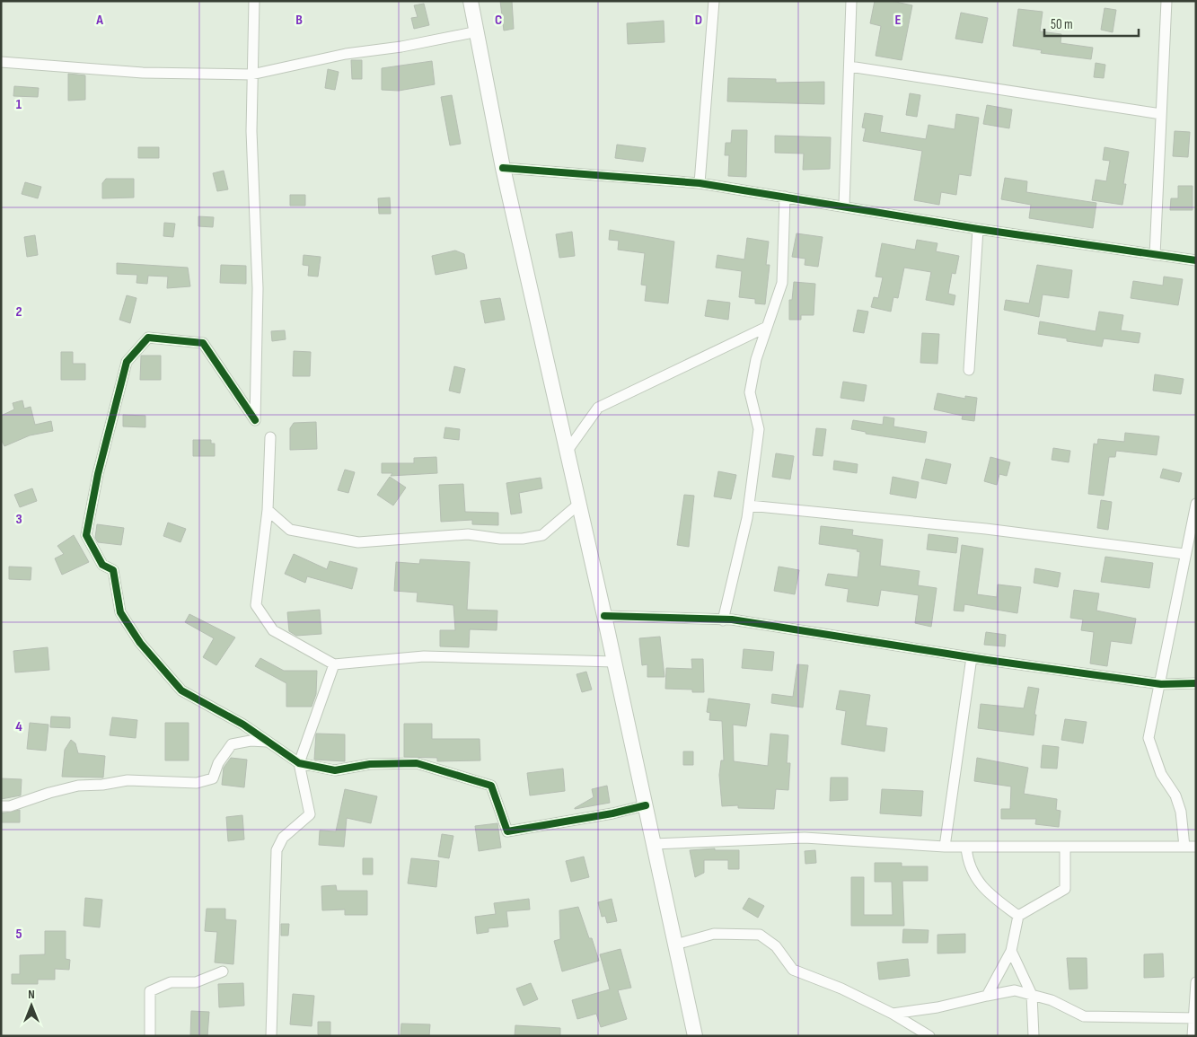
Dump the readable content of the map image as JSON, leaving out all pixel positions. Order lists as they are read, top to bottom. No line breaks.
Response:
{"scale_bar":"50 m","north":"top","grid":{"columns":["A","B","C","D","E"],"rows":["1","2","3","4","5"]}}
